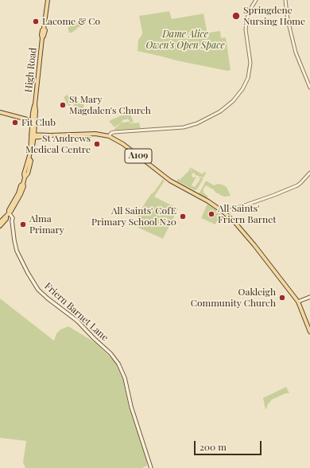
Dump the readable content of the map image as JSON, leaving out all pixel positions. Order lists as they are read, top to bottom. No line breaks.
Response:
{"streets":{"main road":["High Road","A109","Friern Barnet Lane"]},"crossings":[["High Road","A109"],["High Road","Friern Barnet Lane"]],"parks":["Dame Alice Owen's Open Space"],"places":["Springdene Nursing Home","Lacome & Co","St Mary Magdalen's Church","Fit Club","St Andrews Medical Centre","All Saints' Friern Barnet","All Saints' CofE Primary School N20","Alma Primary","Oakleigh Community Church"],"scale_bar":"200 m"}
